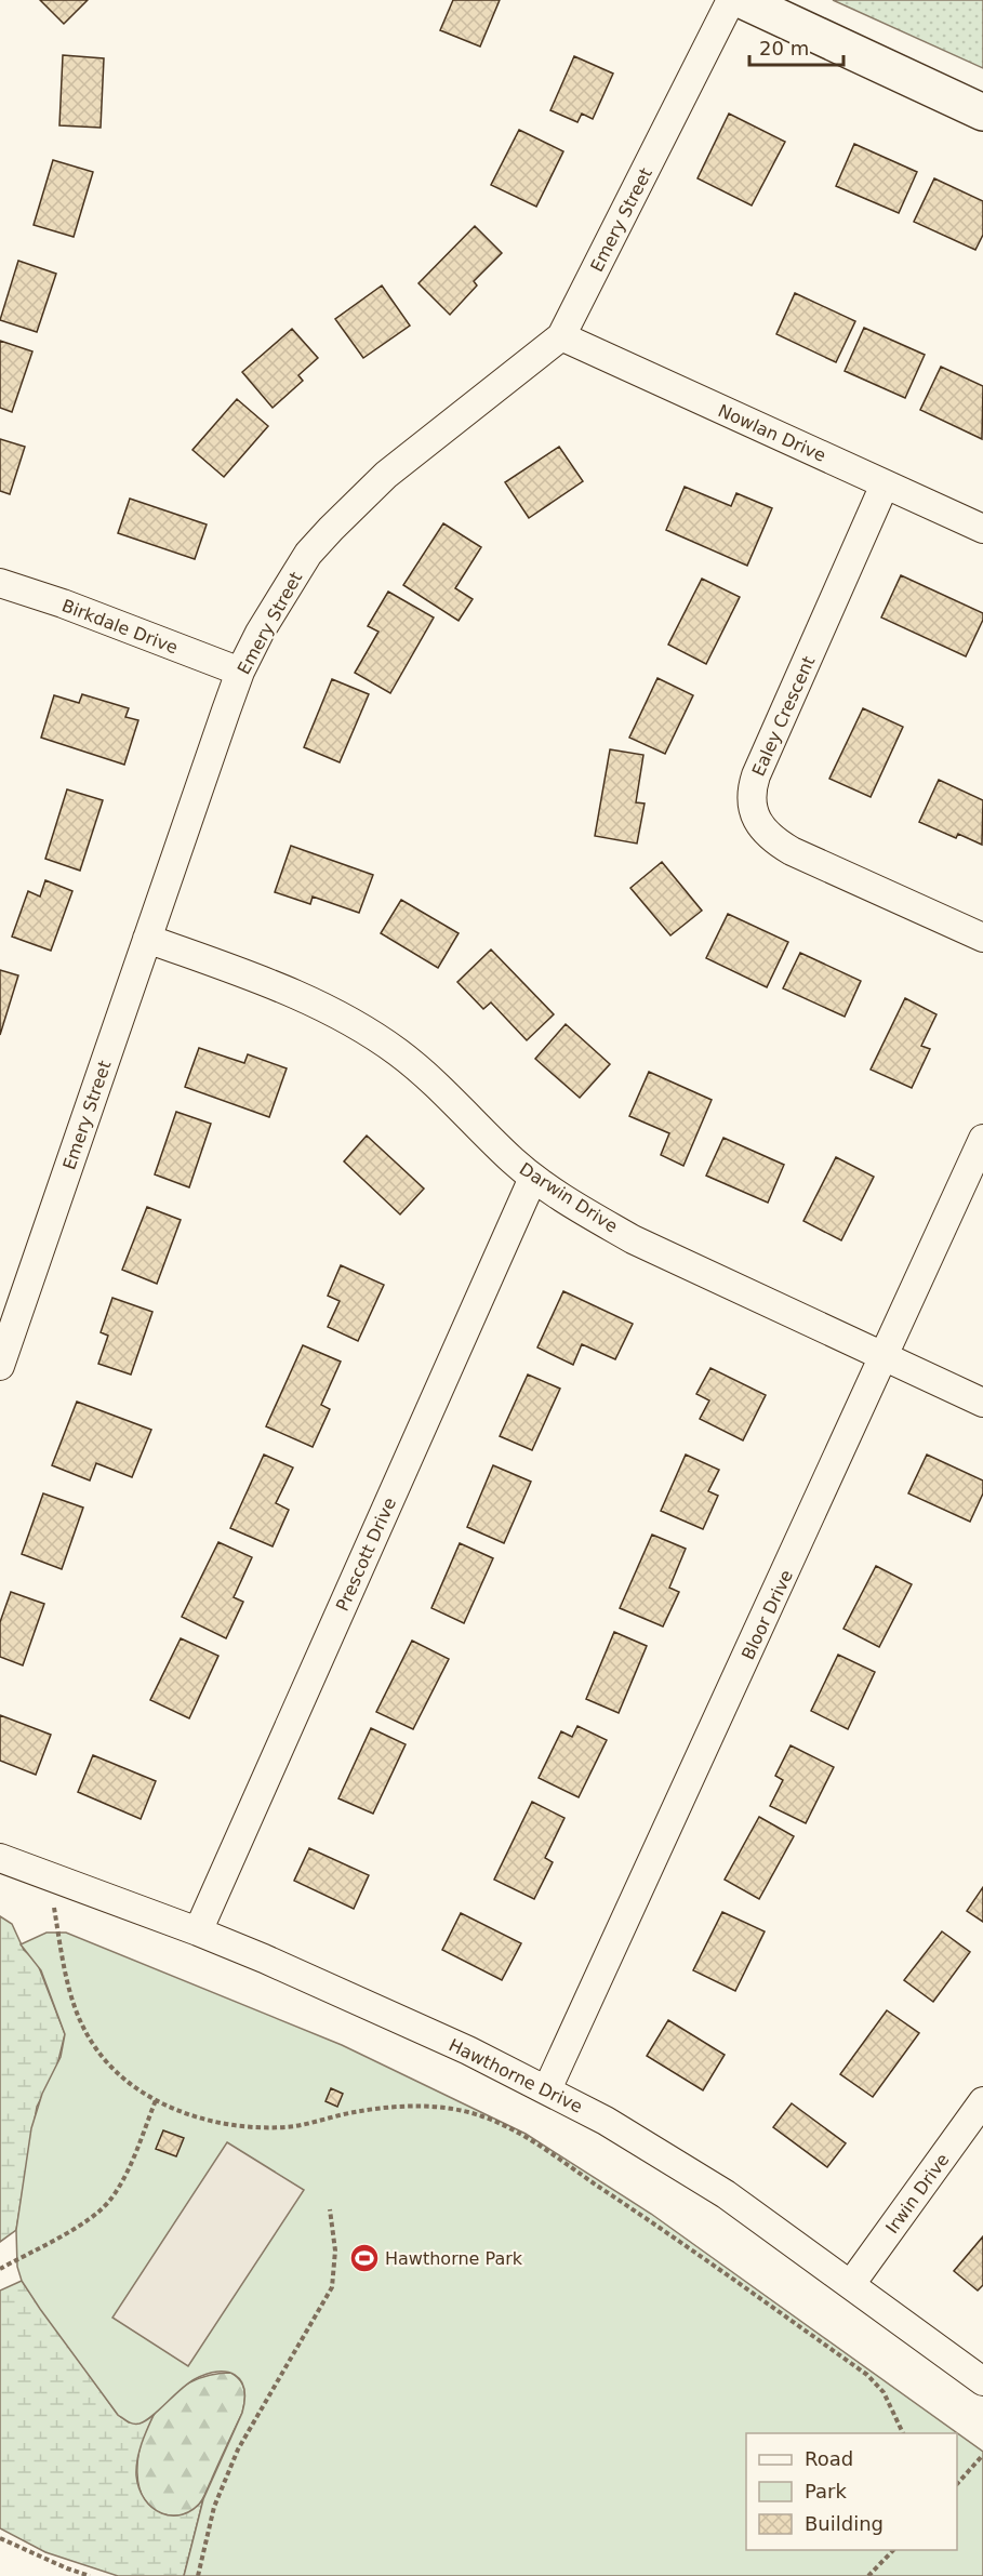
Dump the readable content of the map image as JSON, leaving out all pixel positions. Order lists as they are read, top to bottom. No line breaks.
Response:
{"streets":{"street":["Emery Street","Nowlan Drive","Birkdale Drive","Ealey Crescent","Darwin Drive","Prescott Drive","Bloor Drive","Hawthorne Drive","Irwin Drive"]},"crossings":[["Emery Street","Nowlan Drive"],["Emery Street","Birkdale Drive"],["Emery Street","Darwin Drive"],["Nowlan Drive","Ealey Crescent"],["Darwin Drive","Prescott Drive"],["Darwin Drive","Bloor Drive"],["Prescott Drive","Hawthorne Drive"],["Bloor Drive","Hawthorne Drive"],["Hawthorne Drive","Irwin Drive"]],"places":{"sports":["Hawthorne Park"]},"legend":["Road","Park","Building"],"scale_bar":"20 m"}
